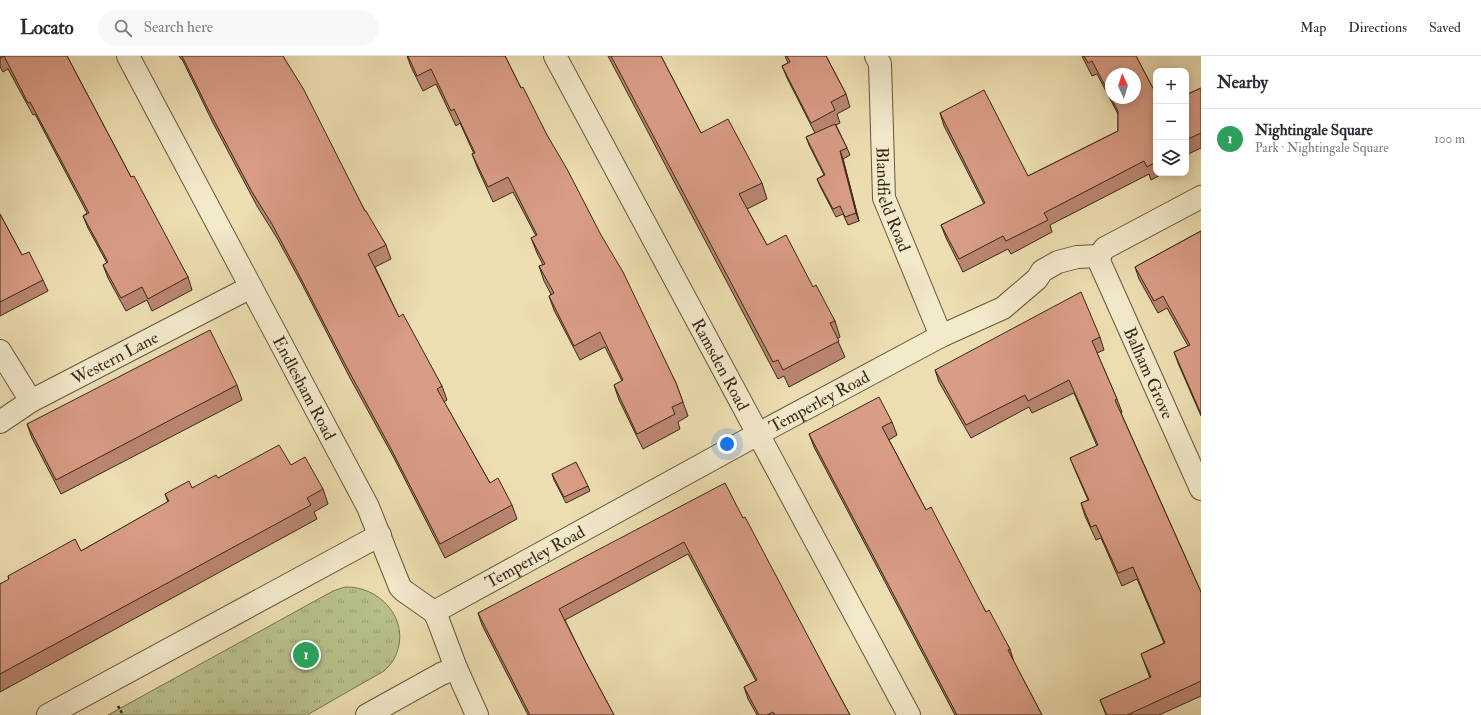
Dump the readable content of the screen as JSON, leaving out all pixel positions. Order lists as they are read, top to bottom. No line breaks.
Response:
{"streets":{"street":["Blandfield Road","Western Lane","Ramsden Road","Balham Grove","Endlesham Road","Temperley Road"]},"crossings":[["Blandfield Road","Temperley Road"],["Western Lane","Endlesham Road"],["Ramsden Road","Temperley Road"],["Balham Grove","Temperley Road"],["Endlesham Road","Temperley Road"]],"north":"top","page":{"header":"Locato","search":"Search here","nav":["Map","Directions","Saved"],"heading":"Nearby","map_buttons":["+","−"],"list":[{"mark":"1","name":"Nightingale Square","note":"Park · Nightingale Square","value":"100 m"}],"pins":"1"}}
